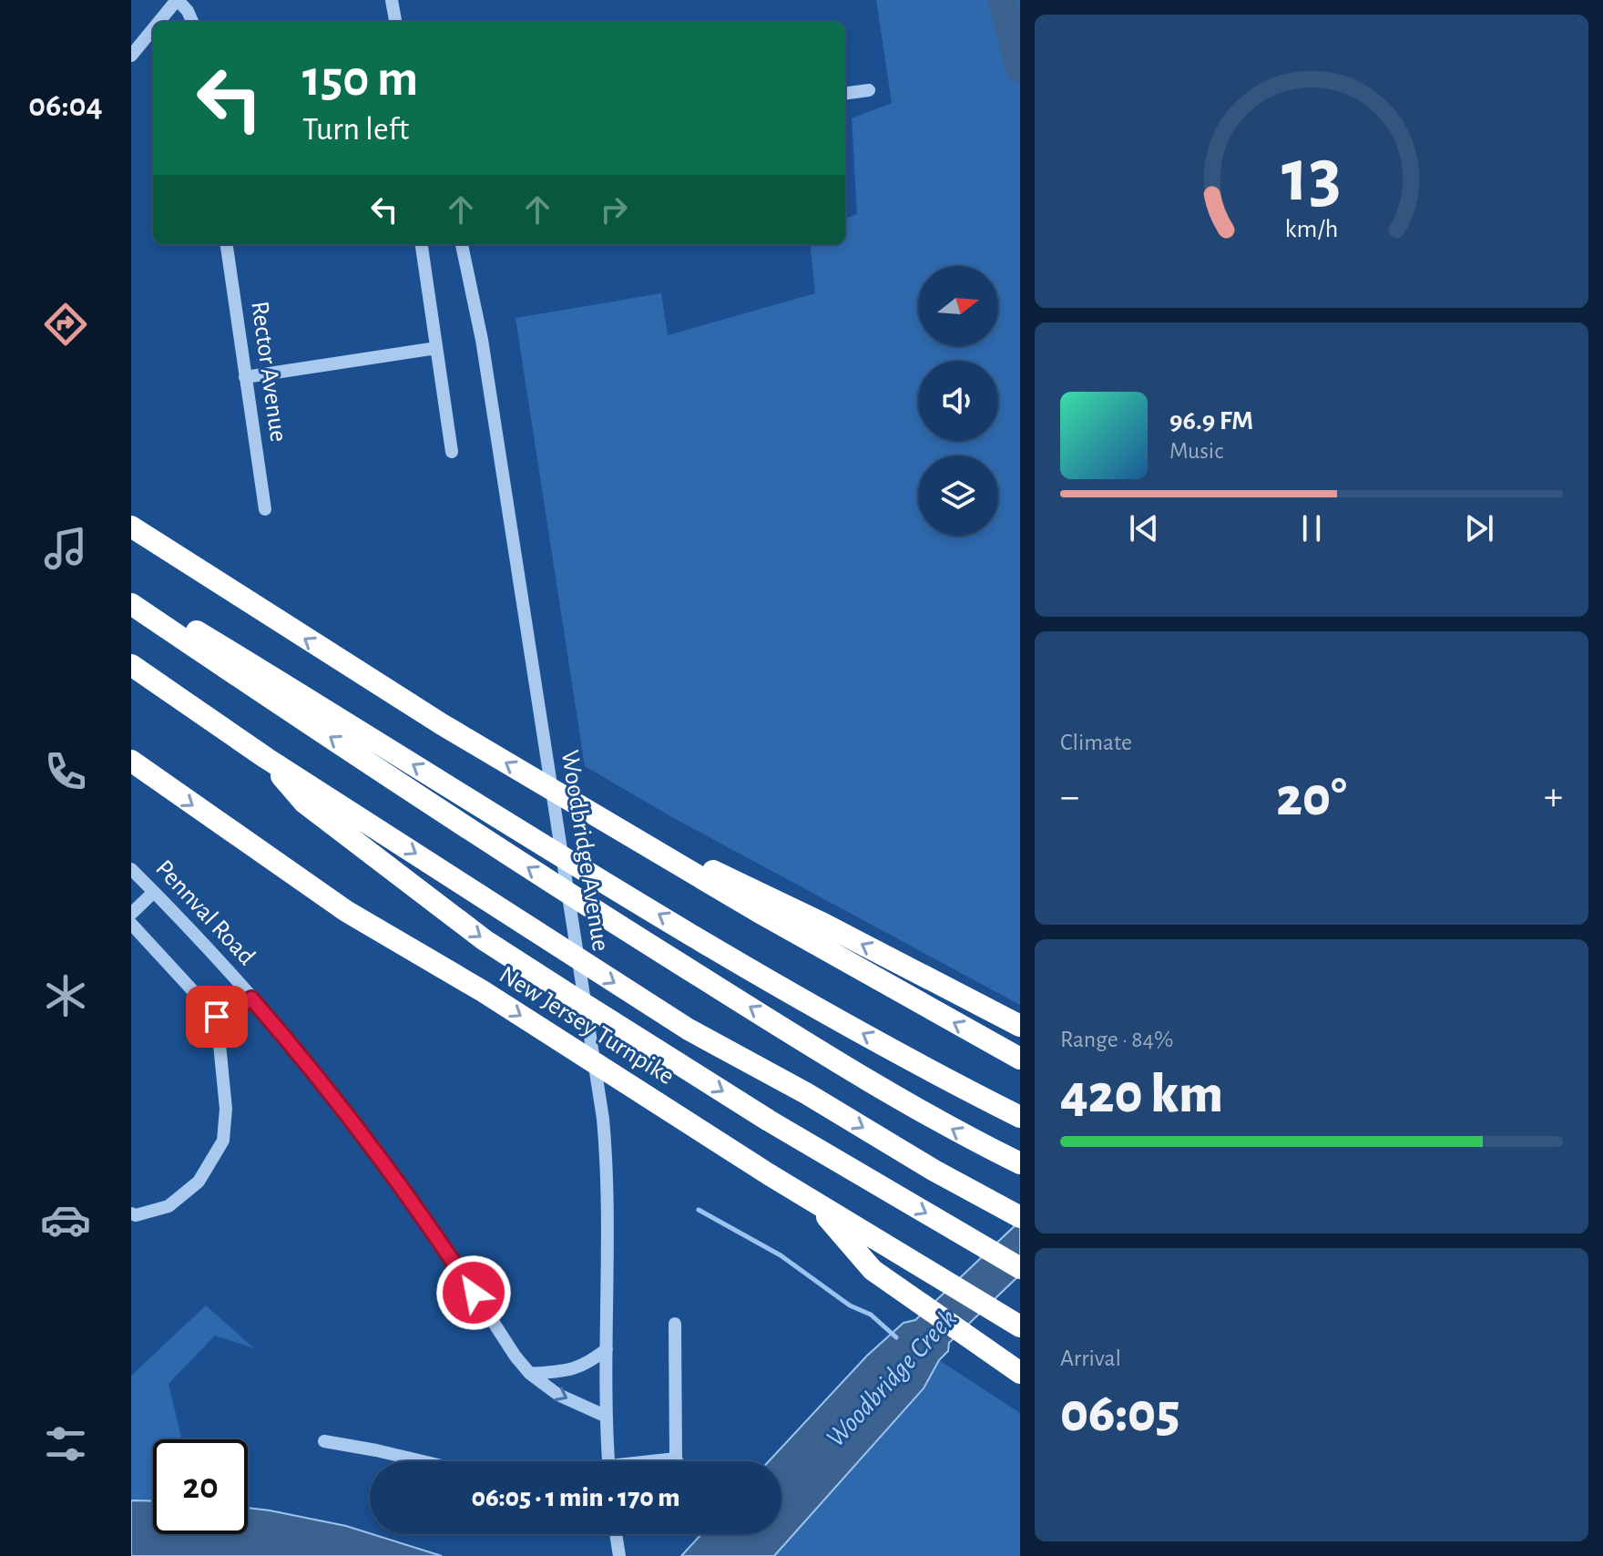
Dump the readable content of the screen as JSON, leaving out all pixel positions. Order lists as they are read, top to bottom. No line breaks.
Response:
{"streets":{"highway":["New Jersey Turnpike"],"street":["Rector Avenue","Woodbridge Avenue","Pennval Road"]},"crossings":[["Woodbridge Avenue","Pennval Road"]],"water":["Woodbridge Creek"],"north":"right","page":{"tabs":"06:04","turn":["150 m","Turn left"],"song":["96.9 FM","Music"],"tile":["Climate",["Range · 84%","420 km"],["Arrival","06:05"]],"heat":["−","20°","+"],"limit":"20","trip":"06:05 · 1 min · 170 m","gauge":["13","km/h"]}}
